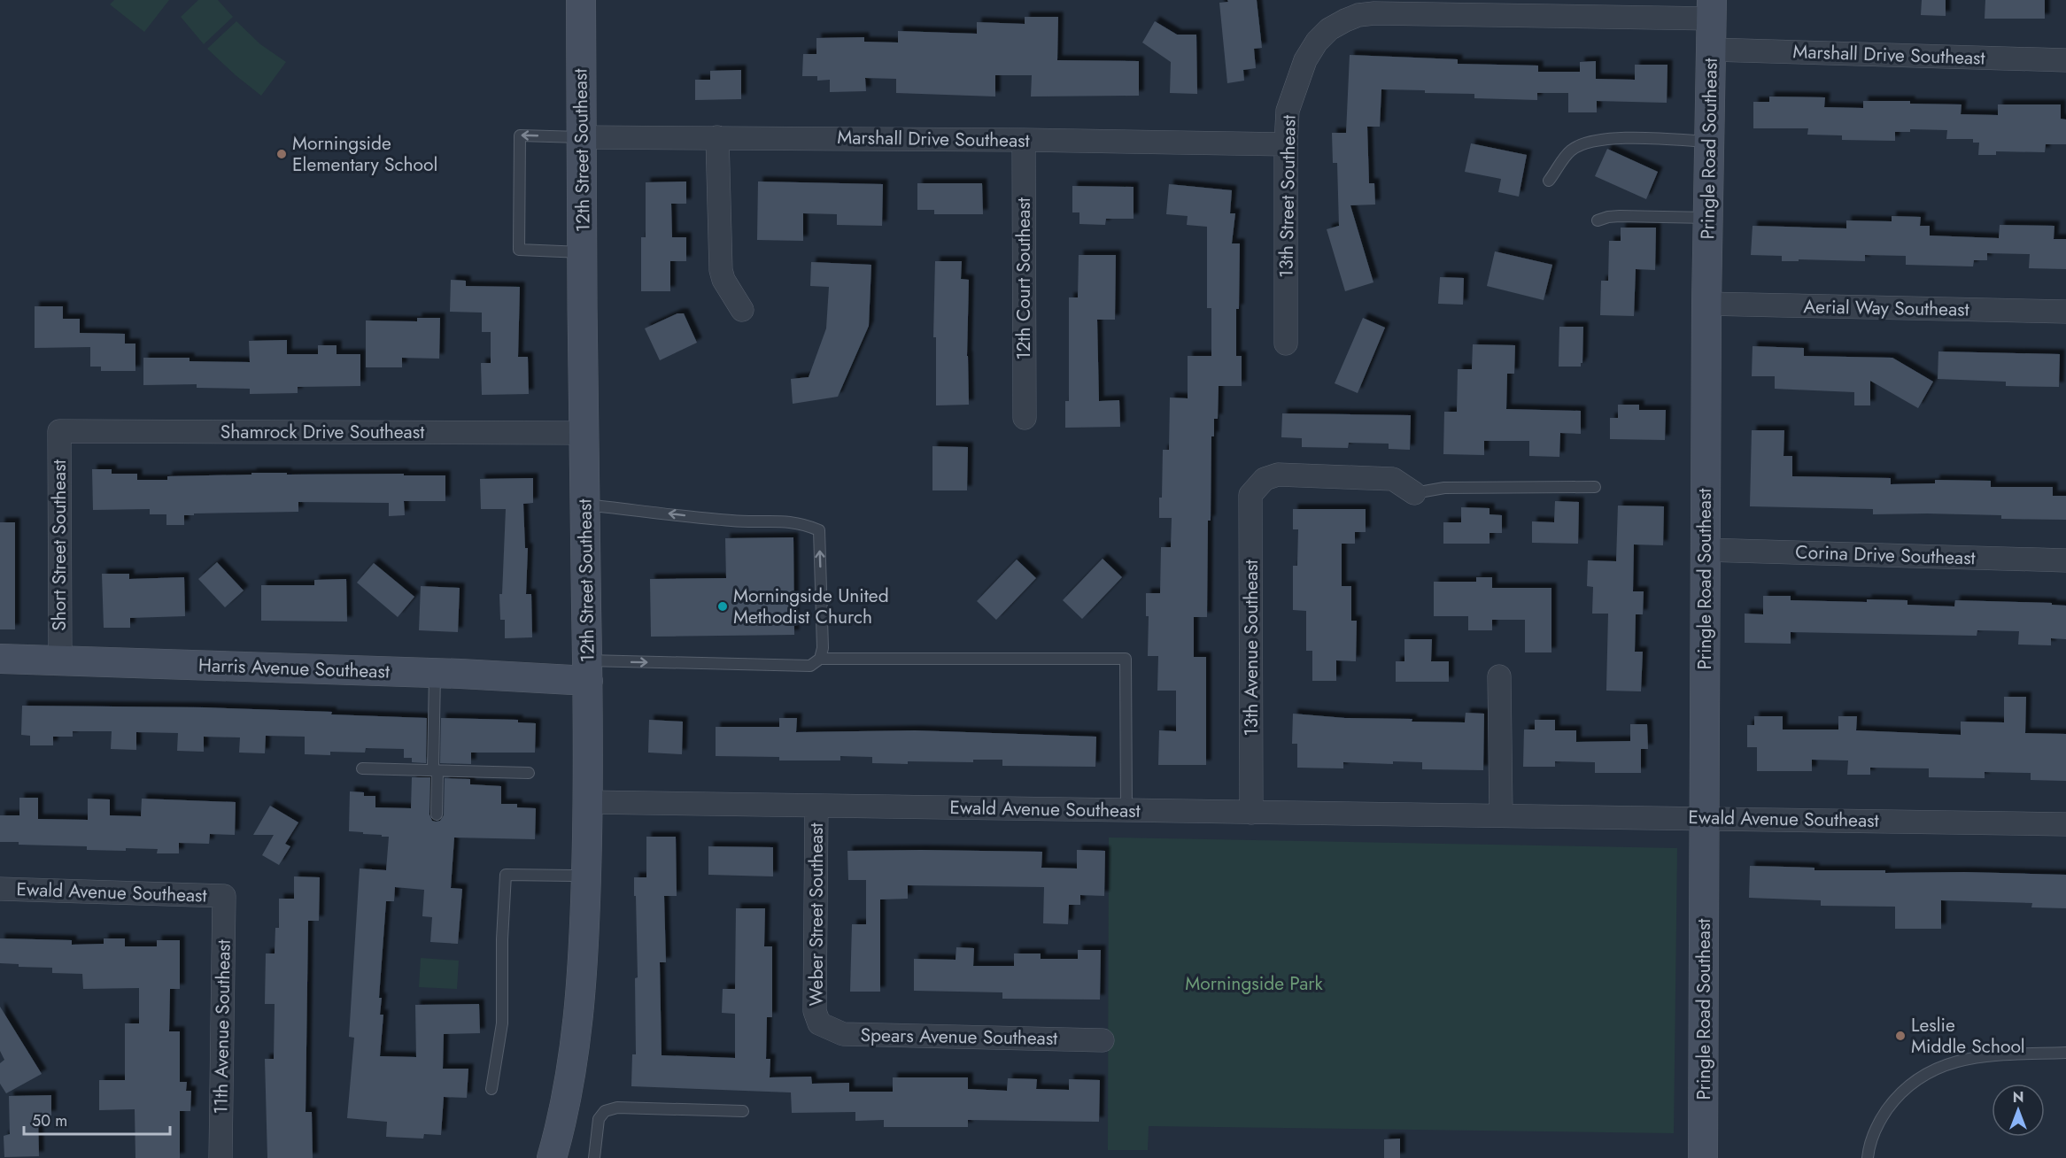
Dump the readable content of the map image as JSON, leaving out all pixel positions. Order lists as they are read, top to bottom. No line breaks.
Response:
{"streets":{"main road":["Pringle Road Southeast","12th Street Southeast","Harris Avenue Southeast"],"street":["Marshall Drive Southeast","13th Street Southeast","12th Court Southeast","Aerial Way Southeast","Shamrock Drive Southeast","Short Street Southeast","Corina Drive Southeast","13th Avenue Southeast","Ewald Avenue Southeast","Weber Street Southeast","11th Avenue Southeast","Spears Avenue Southeast"]},"crossings":[["Marshall Drive Southeast","Pringle Road Southeast"],["Marshall Drive Southeast","12th Street Southeast"],["Marshall Drive Southeast","13th Street Southeast"],["Marshall Drive Southeast","12th Court Southeast"],["Pringle Road Southeast","13th Street Southeast"],["Pringle Road Southeast","Aerial Way Southeast"],["Pringle Road Southeast","Corina Drive Southeast"],["Pringle Road Southeast","Ewald Avenue Southeast"],["12th Street Southeast","Shamrock Drive Southeast"],["12th Street Southeast","Harris Avenue Southeast"],["12th Street Southeast","Ewald Avenue Southeast"],["Shamrock Drive Southeast","Short Street Southeast"],["Short Street Southeast","Harris Avenue Southeast"],["13th Avenue Southeast","Ewald Avenue Southeast"],["Ewald Avenue Southeast","Weber Street Southeast"],["Ewald Avenue Southeast","11th Avenue Southeast"],["Weber Street Southeast","Spears Avenue Southeast"]],"parks":["Morningside Park"],"places":["Morningside Elementary School","Morningside United Methodist Church","Leslie Middle School"],"scale_bar":"50 m","north":"top"}
